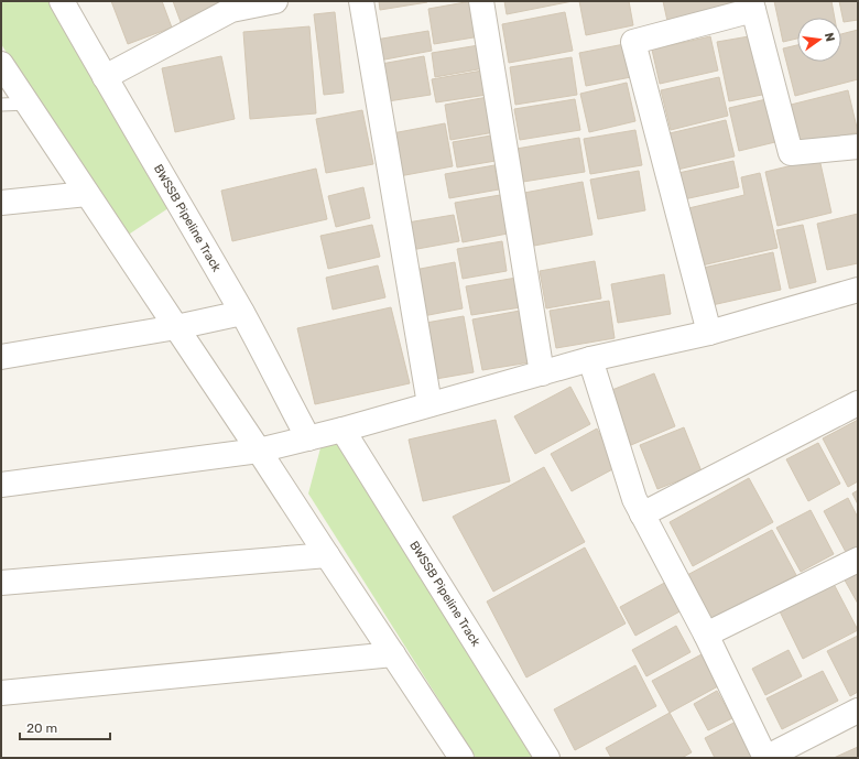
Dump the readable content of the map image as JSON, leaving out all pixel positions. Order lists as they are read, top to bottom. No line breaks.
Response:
{"streets":{"street":["BWSSB Pipeline Track"]},"scale_bar":"20 m","north":"right"}
